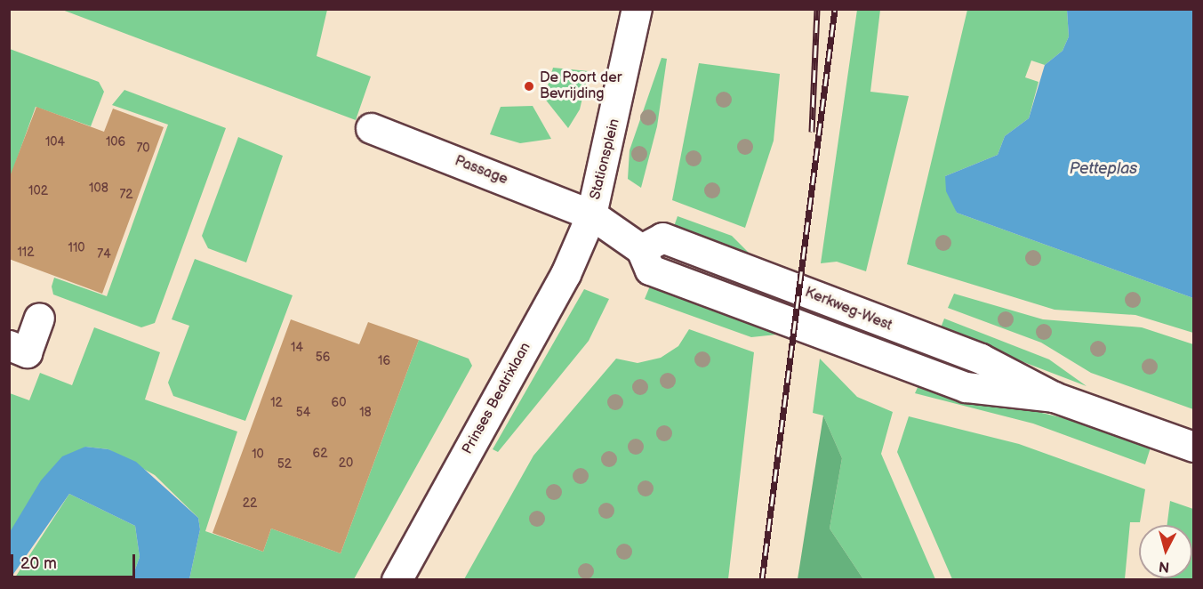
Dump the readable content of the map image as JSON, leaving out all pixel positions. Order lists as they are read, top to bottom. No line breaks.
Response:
{"streets":{"street":["Stationsplein","Passage","Prinses Beatrixlaan"]},"crossings":[["Stationsplein","Passage"],["Stationsplein","Prinses Beatrixlaan"],["Passage","Prinses Beatrixlaan"]],"water":["Petteplas"],"places":["De Poort der Bevrijding"],"house_numbers":["104","106","70","108","102","72","110","112","74","14","56","16","12","60","54","18","62","10","20","52","22"],"scale_bar":"20 m","north":"bottom"}
